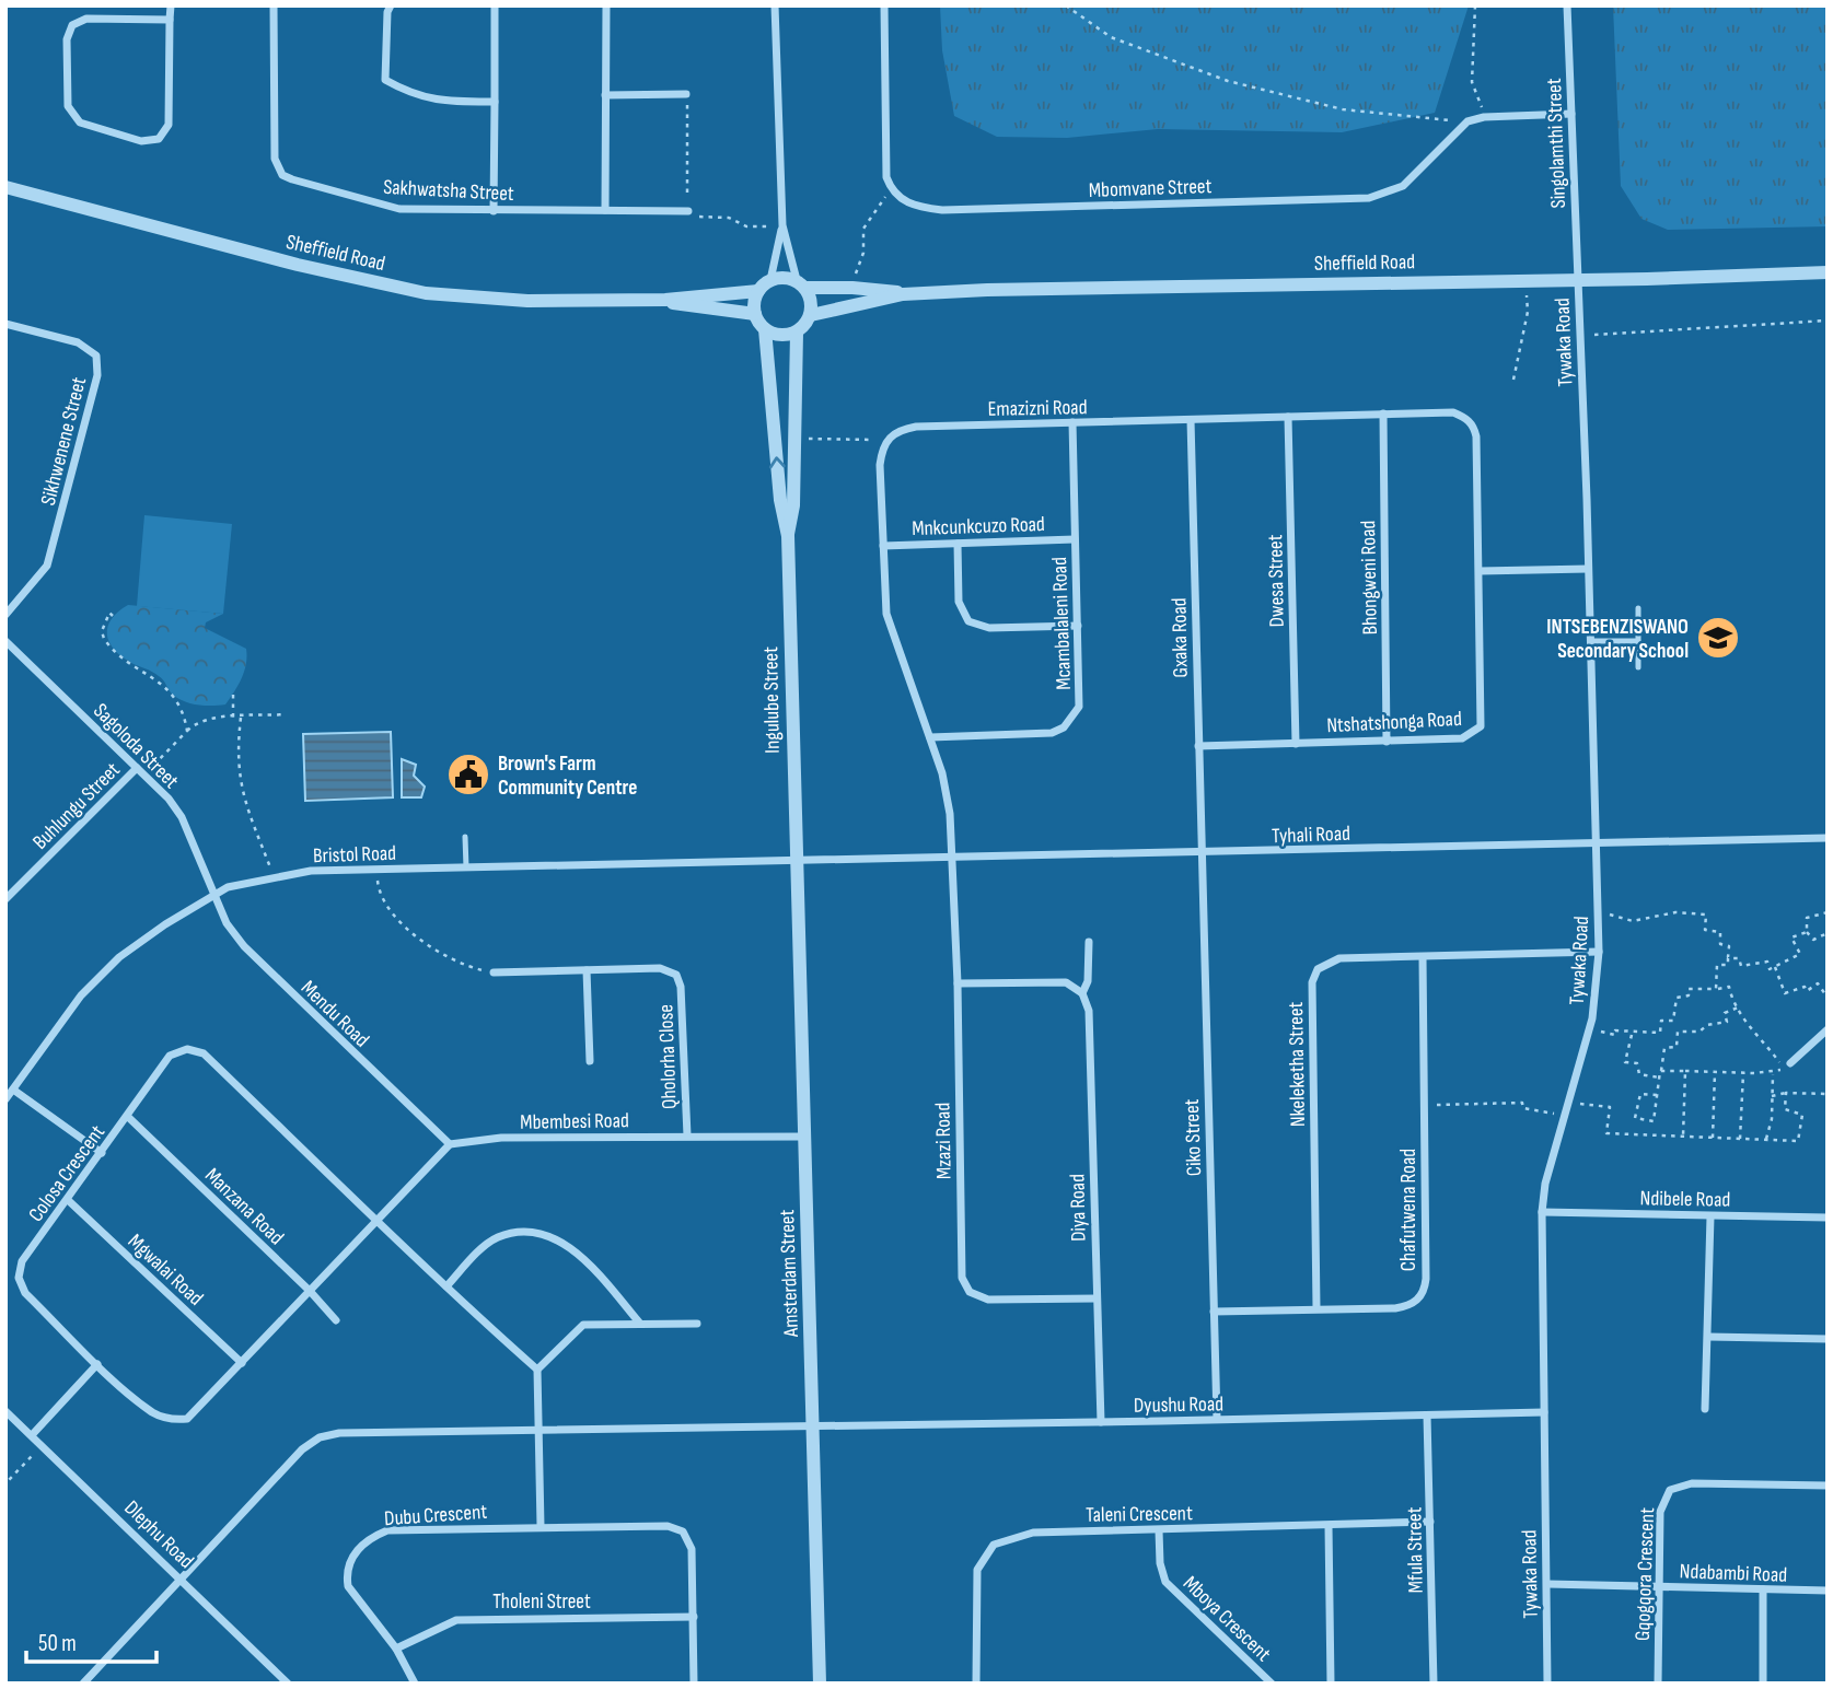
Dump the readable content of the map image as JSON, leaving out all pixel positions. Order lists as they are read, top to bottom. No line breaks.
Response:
{"streets":{"street":["Singolamthi Street","Mbomvane Street","Sakhwatsha Street","Sheffield Road","Tywaka Road","Emazizni Road","Sikhwenene Street","Mnkcunkcuzo Road","Bhongweni Road","Dwesa Street","Mcambalaleni Road","Gxaka Road","Ingulube Street","Ntshatshonga Road","Sagoloda Street","Buhlungu Street","Tyhali Road","Bristol Road","Mendu Road","Qholorha Close","Nkeleketha Street","Mbembesi Road","Ciko Street","Mzazi Road","Colosa Crescent","Ndibele Road","Manzana Road","Diya Road","Chafutwena Road","Mgwalai Road","Amsterdam Street","Dyushu Road","Taleni Crescent","Dubu Crescent","Dlephu Road","Mfula Street","Ndabambi Road","Gqogqora Crescent","Tholeni Street","Mboya Crescent"]},"crossings":[["Singolamthi Street","Sheffield Road"],["Singolamthi Street","Tywaka Road"],["Sheffield Road","Tywaka Road"],["Sheffield Road","Ingulube Street"],["Tywaka Road","Tyhali Road"],["Tywaka Road","Nkeleketha Street"],["Tywaka Road","Ndibele Road"],["Tywaka Road","Dyushu Road"],["Tywaka Road","Ndabambi Road"],["Emazizni Road","Bhongweni Road"],["Emazizni Road","Dwesa Street"],["Emazizni Road","Mcambalaleni Road"],["Emazizni Road","Gxaka Road"],["Emazizni Road","Ntshatshonga Road"],["Mnkcunkcuzo Road","Mcambalaleni Road"],["Bhongweni Road","Ntshatshonga Road"],["Dwesa Street","Ntshatshonga Road"],["Gxaka Road","Ntshatshonga Road"],["Gxaka Road","Tyhali Road"],["Gxaka Road","Ciko Street"],["Ingulube Street","Tyhali Road"],["Ingulube Street","Bristol Road"],["Ingulube Street","Amsterdam Street"],["Sagoloda Street","Buhlungu Street"],["Sagoloda Street","Bristol Road"],["Sagoloda Street","Mendu Road"],["Tyhali Road","Bristol Road"],["Tyhali Road","Ciko Street"],["Tyhali Road","Mzazi Road"],["Tyhali Road","Amsterdam Street"],["Bristol Road","Mendu Road"],["Bristol Road","Amsterdam Street"],["Mendu Road","Mbembesi Road"],["Qholorha Close","Mbembesi Road"],["Nkeleketha Street","Chafutwena Road"],["Mbembesi Road","Amsterdam Street"],["Ciko Street","Chafutwena Road"],["Ciko Street","Dyushu Road"],["Mzazi Road","Diya Road"],["Colosa Crescent","Manzana Road"],["Colosa Crescent","Mgwalai Road"],["Diya Road","Dyushu Road"],["Amsterdam Street","Dyushu Road"],["Dyushu Road","Dlephu Road"],["Dyushu Road","Mfula Street"],["Taleni Crescent","Mfula Street"],["Taleni Crescent","Mboya Crescent"],["Dubu Crescent","Tholeni Street"],["Ndabambi Road","Gqogqora Crescent"]],"places":{"school or university":["INTSEBENZISWANO Secondary School"],"public building":["Brown's Farm Community Centre"]},"scale_bar":"50 m"}
